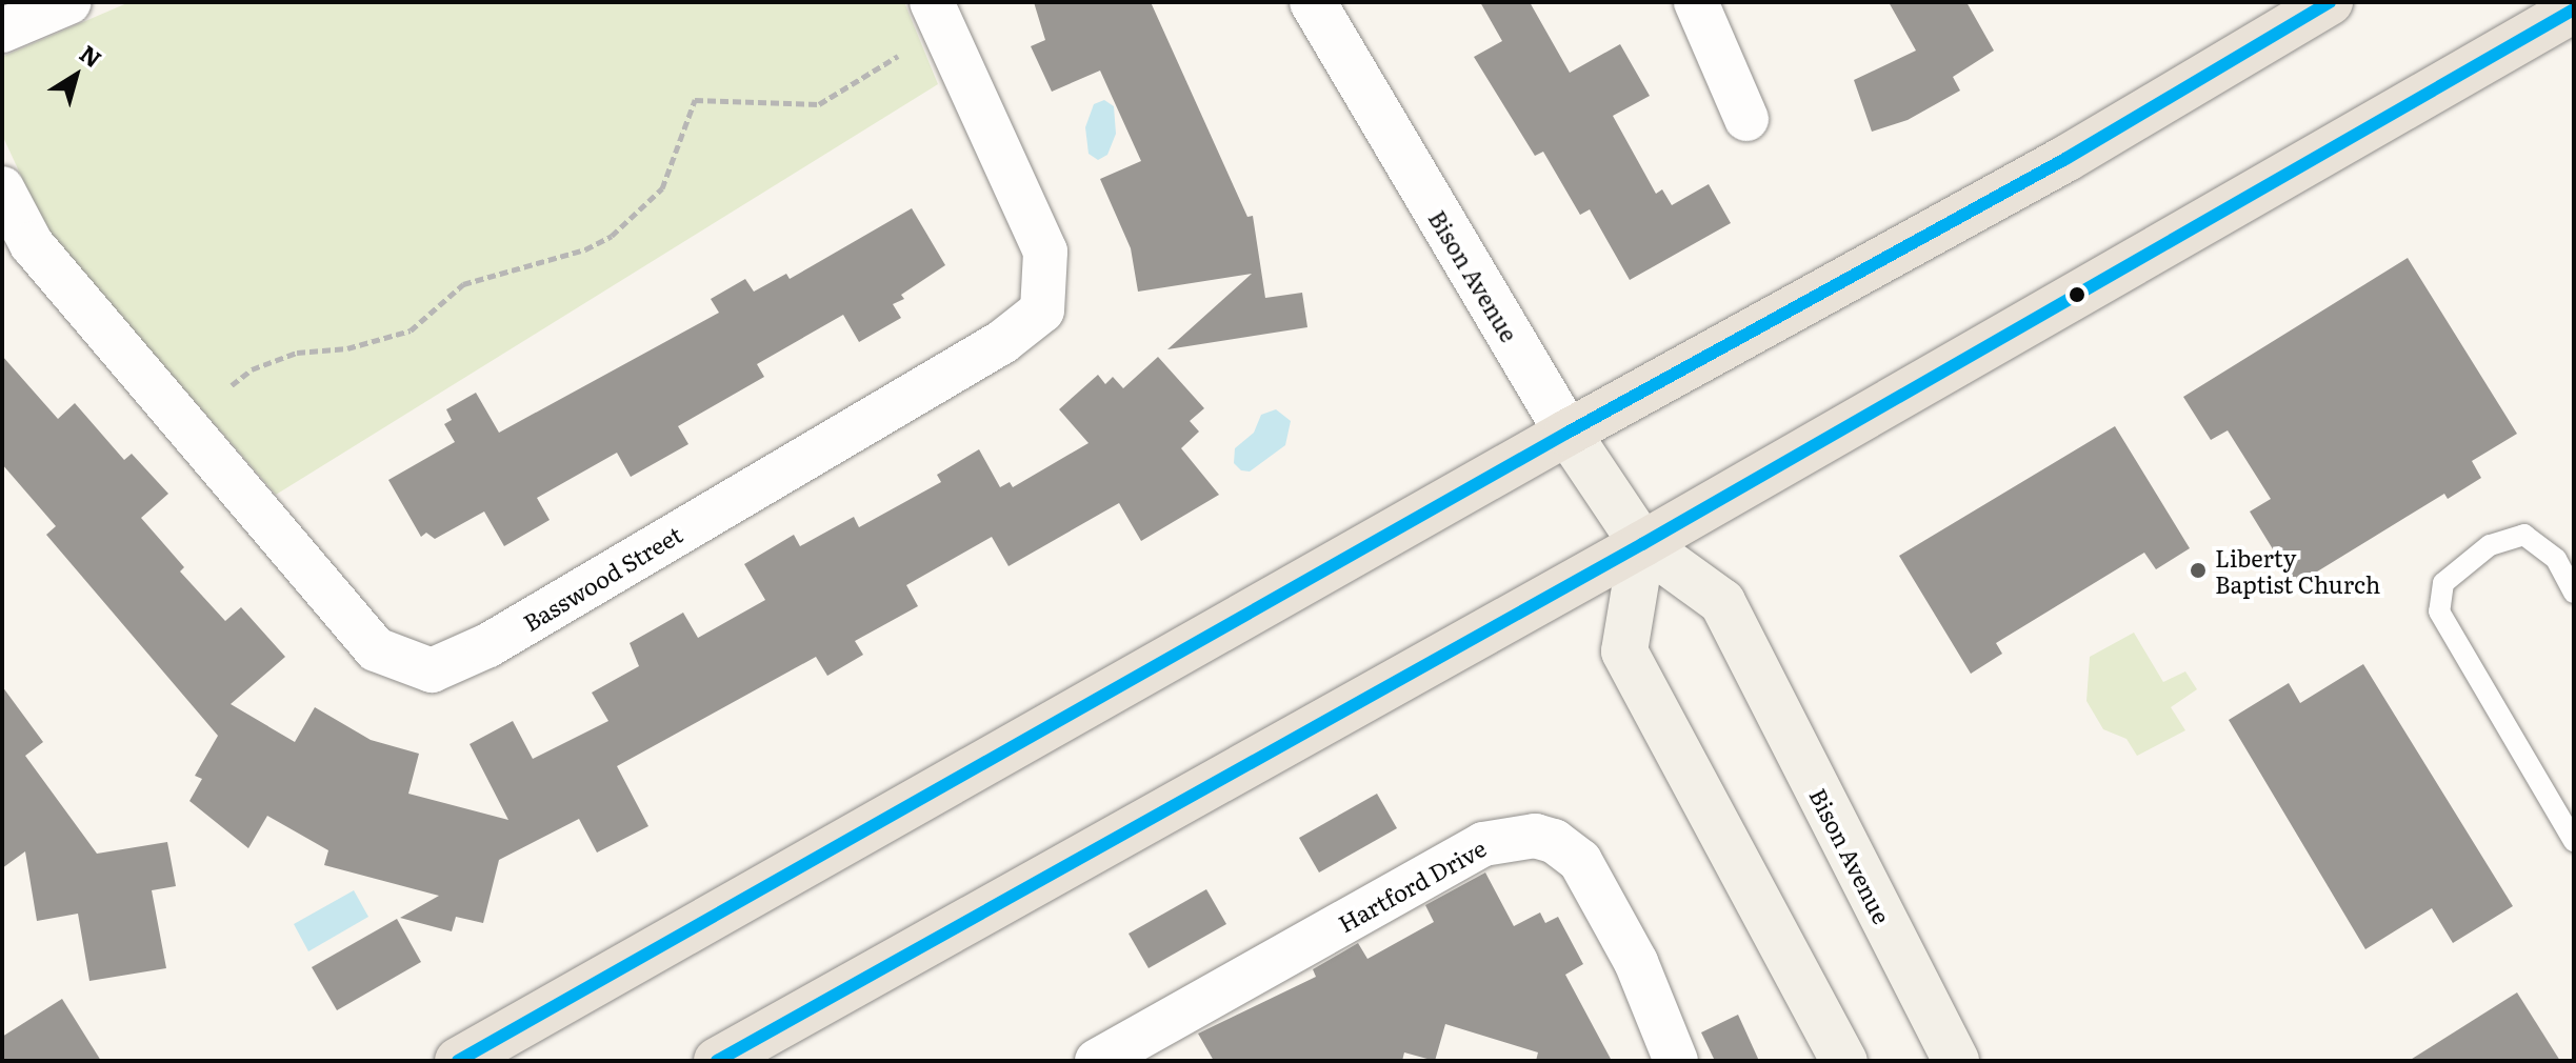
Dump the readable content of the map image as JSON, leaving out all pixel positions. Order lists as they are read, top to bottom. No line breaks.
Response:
{"streets":{"main road":["Bison Avenue"],"street":["Basswood Street","Hartford Drive"]},"places":["Liberty Baptist Church"],"north":"top right"}
